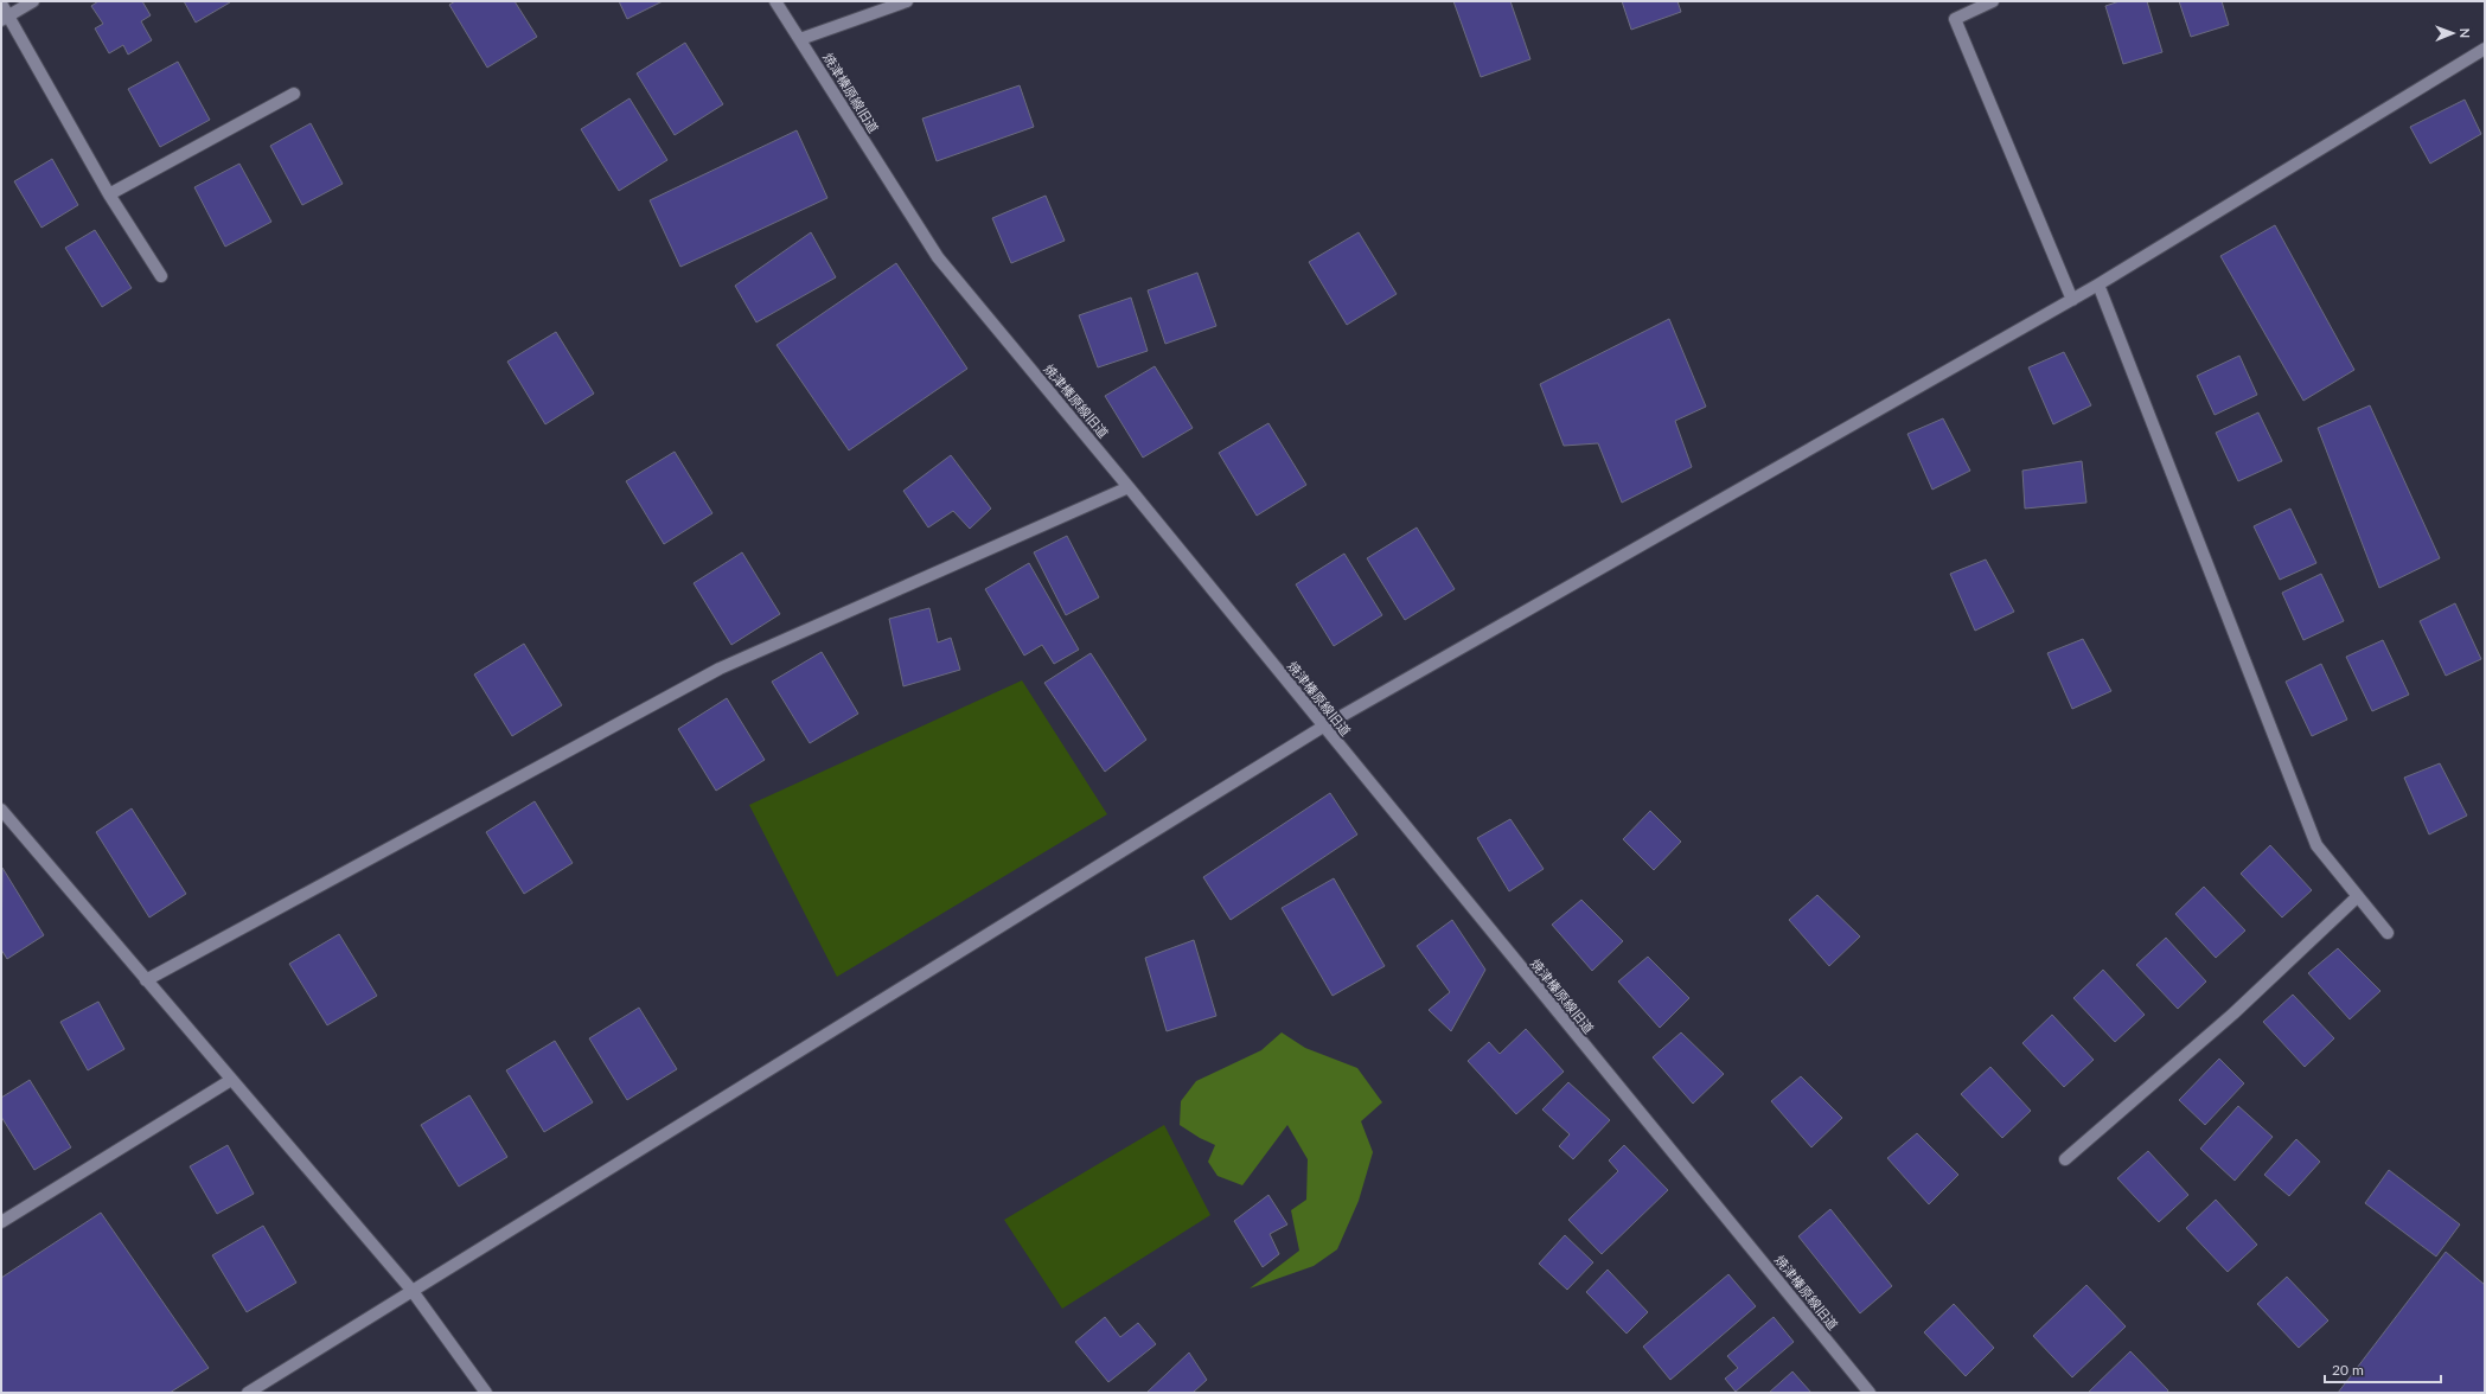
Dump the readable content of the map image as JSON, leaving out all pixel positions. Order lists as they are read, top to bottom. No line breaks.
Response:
{"streets":{"street":["焼津榛原線旧道"]},"scale_bar":"20 m","north":"right"}
